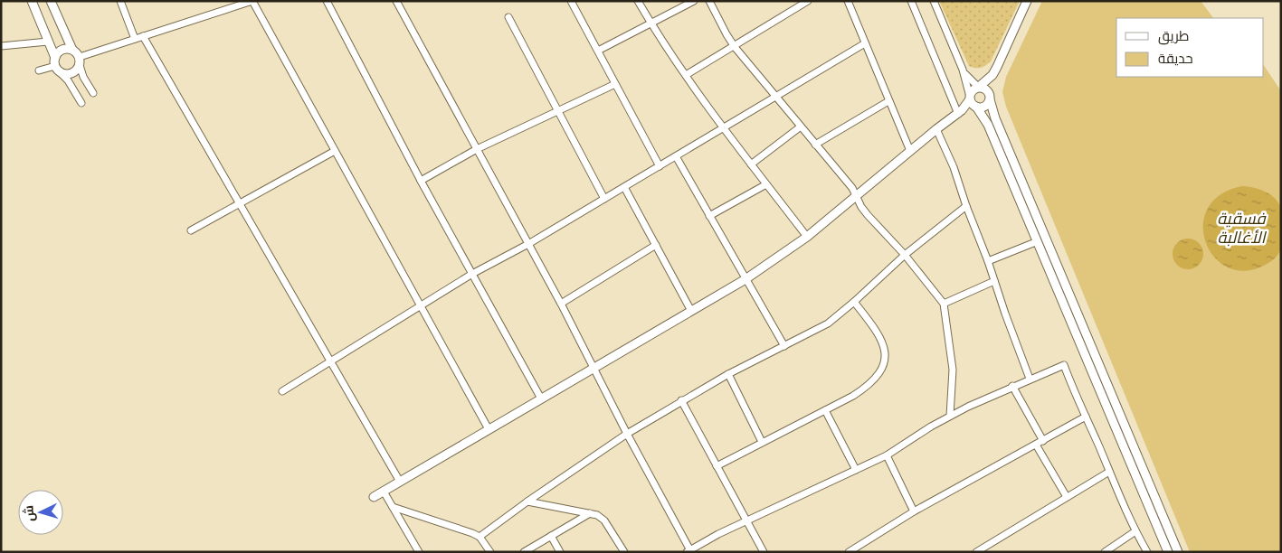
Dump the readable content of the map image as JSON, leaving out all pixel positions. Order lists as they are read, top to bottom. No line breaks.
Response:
{"water":["فسقية الأغالبة"],"legend":["طريق","حديقة"],"north":"left"}
